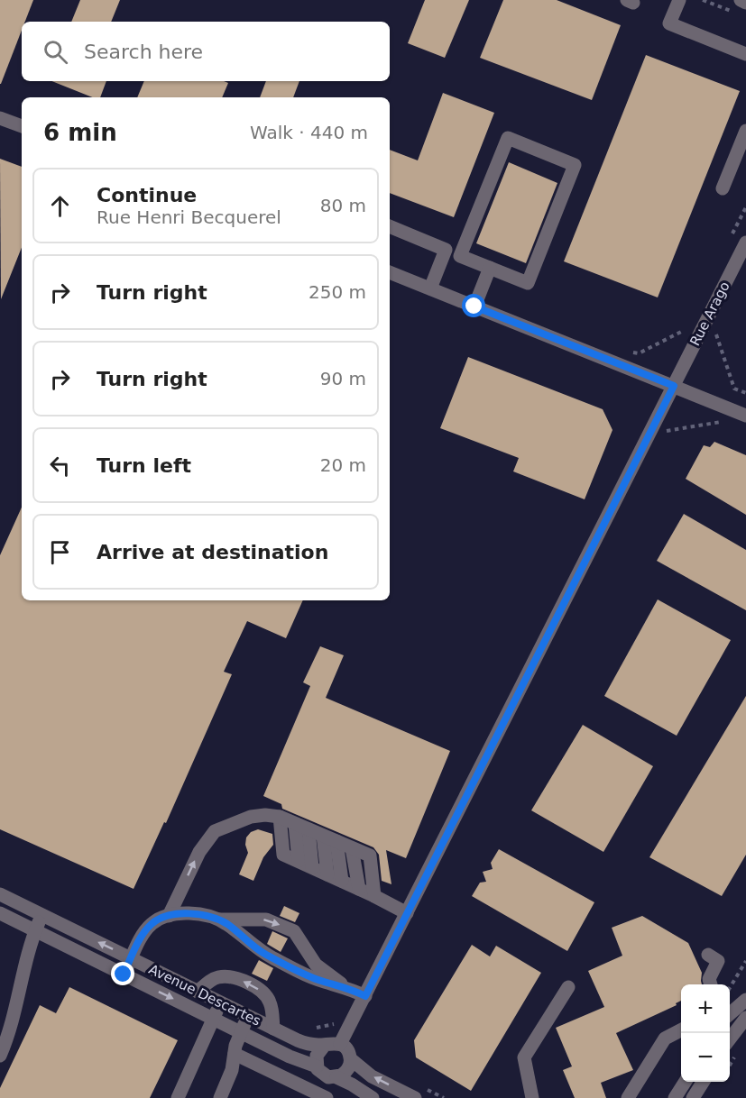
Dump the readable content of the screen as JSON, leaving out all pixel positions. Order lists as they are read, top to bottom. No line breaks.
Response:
{"streets":{"street":["Rue Arago","Avenue Descartes"]},"crossings":[["Rue Arago","Avenue Descartes"]],"page":{"search":"Search here","heading":["6 min","Walk · 440 m"],"list":[["Continue","Rue Henri Becquerel","80 m"],["Turn right","250 m"],["Turn right","90 m"],["Turn left","20 m"],"Arrive at destination"],"map_buttons":["+","−"]}}
